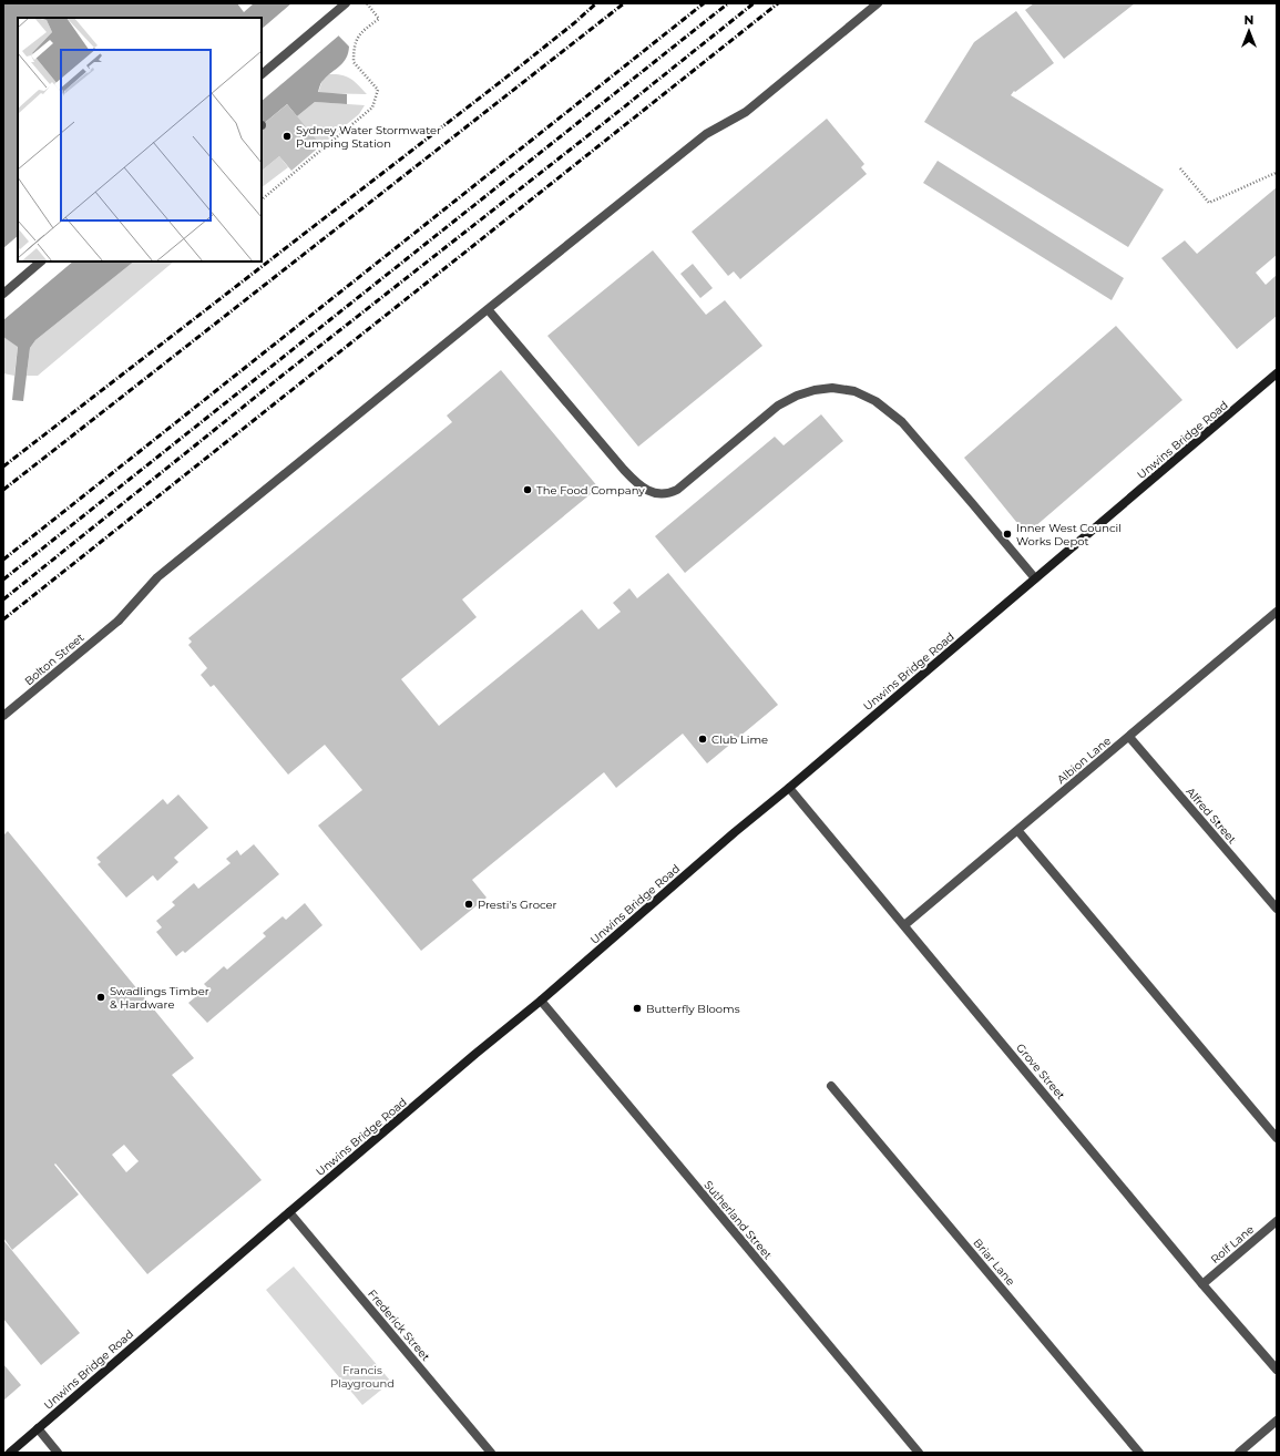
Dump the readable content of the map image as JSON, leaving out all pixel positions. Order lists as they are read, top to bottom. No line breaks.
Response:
{"streets":{"main road":["Unwins Bridge Road"],"street":["Bolton Street","Albion Lane","Alfred Street","Grove Street","Sutherland Street","Rolf Lane","Briar Lane","Frederick Street"]},"crossings":[["Unwins Bridge Road","Grove Street"],["Unwins Bridge Road","Sutherland Street"],["Unwins Bridge Road","Frederick Street"],["Albion Lane","Alfred Street"],["Albion Lane","Grove Street"],["Grove Street","Rolf Lane"]],"parks":["Francis Playground"],"places":["Sydney Water Stormwater Pumping Station","The Food Company","Inner West Council Works Depot","Club Lime","Presti's Grocer","Swadlings Timber & Hardware","Butterfly Blooms"],"north":"top"}
